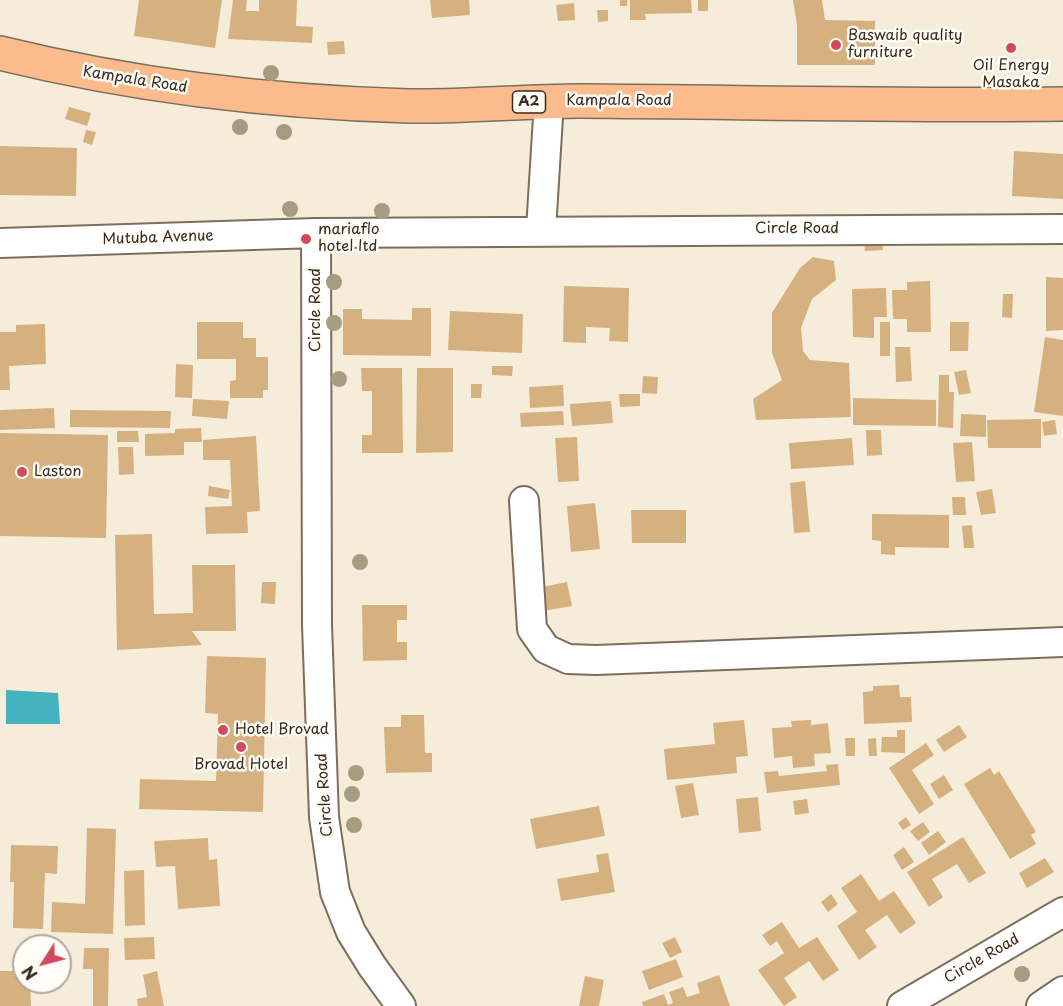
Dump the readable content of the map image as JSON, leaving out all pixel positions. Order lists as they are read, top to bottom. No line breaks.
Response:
{"streets":{"main road":["Kampala Road","A2"],"street":["Circle Road","Mutuba Avenue"]},"crossings":[["Circle Road","Mutuba Avenue"]],"places":["Baswaib quality furniture","Oil Energy Masaka","mariaflo hotel ltd","Laston","Hotel Brovad","Brovad Hotel"],"north":"bottom left"}
